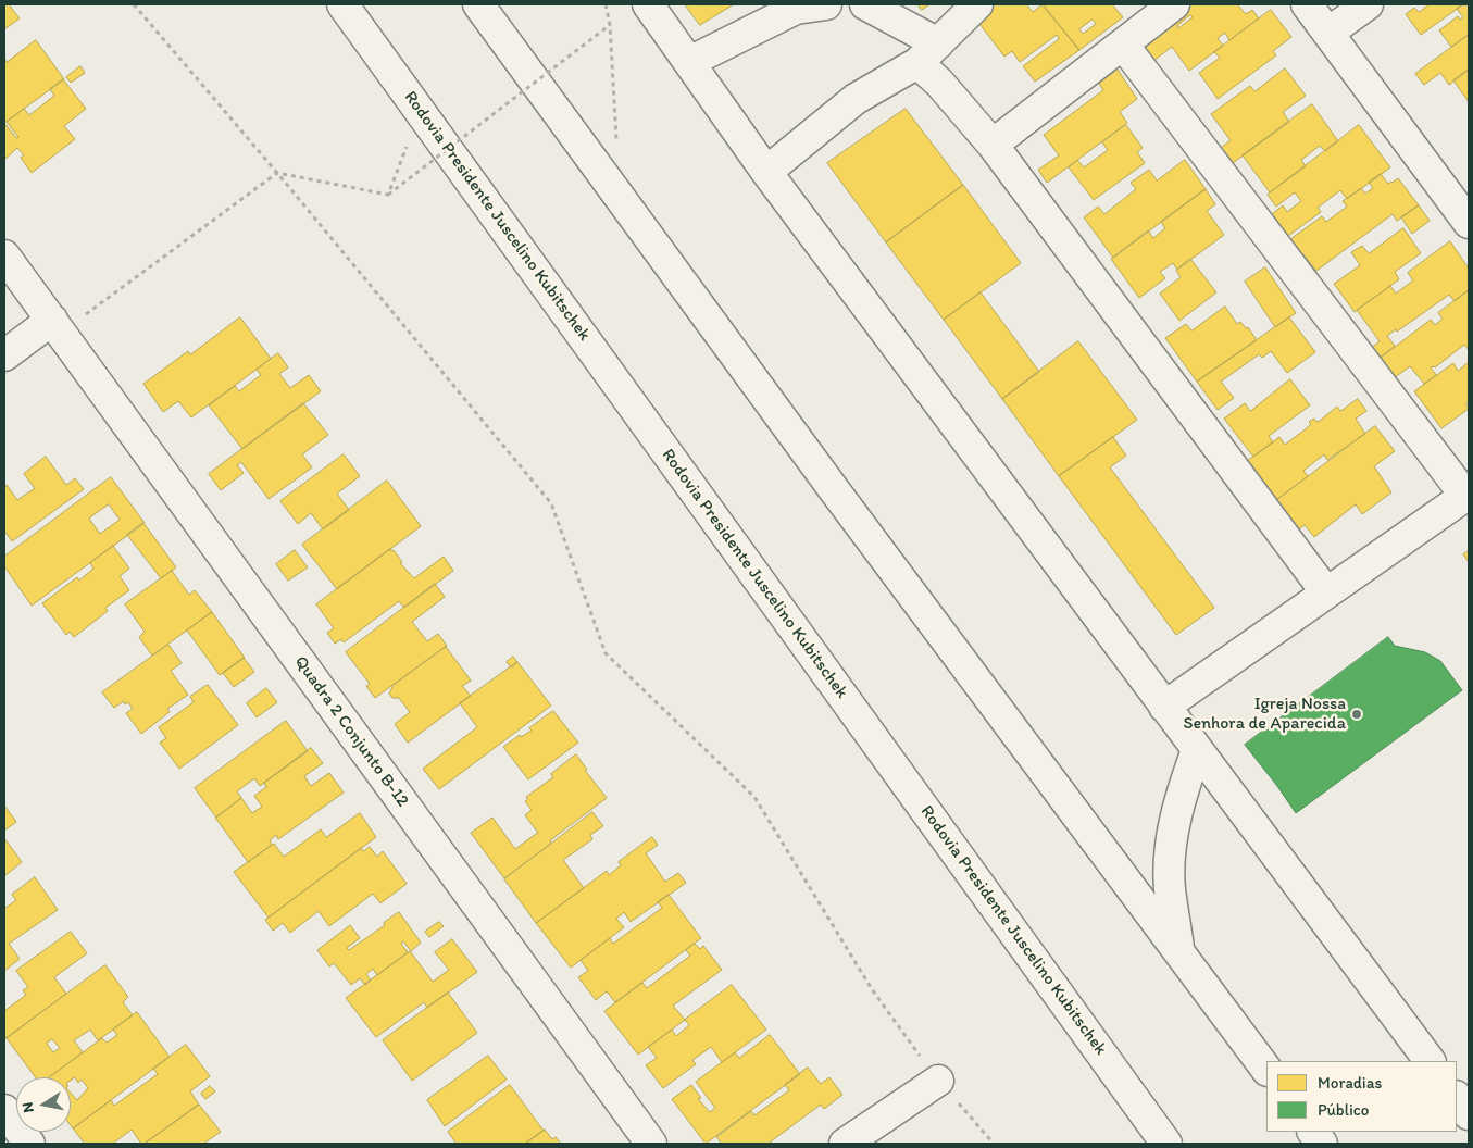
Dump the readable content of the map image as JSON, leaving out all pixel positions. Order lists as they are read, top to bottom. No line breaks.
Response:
{"streets":{"main road":["Rodovia Presidente Juscelino Kubitschek","Quadra 2 Conjunto B-12"]},"places":["Igreja Nossa Senhora de Aparecida"],"legend":["Moradias","Público"],"north":"left"}
